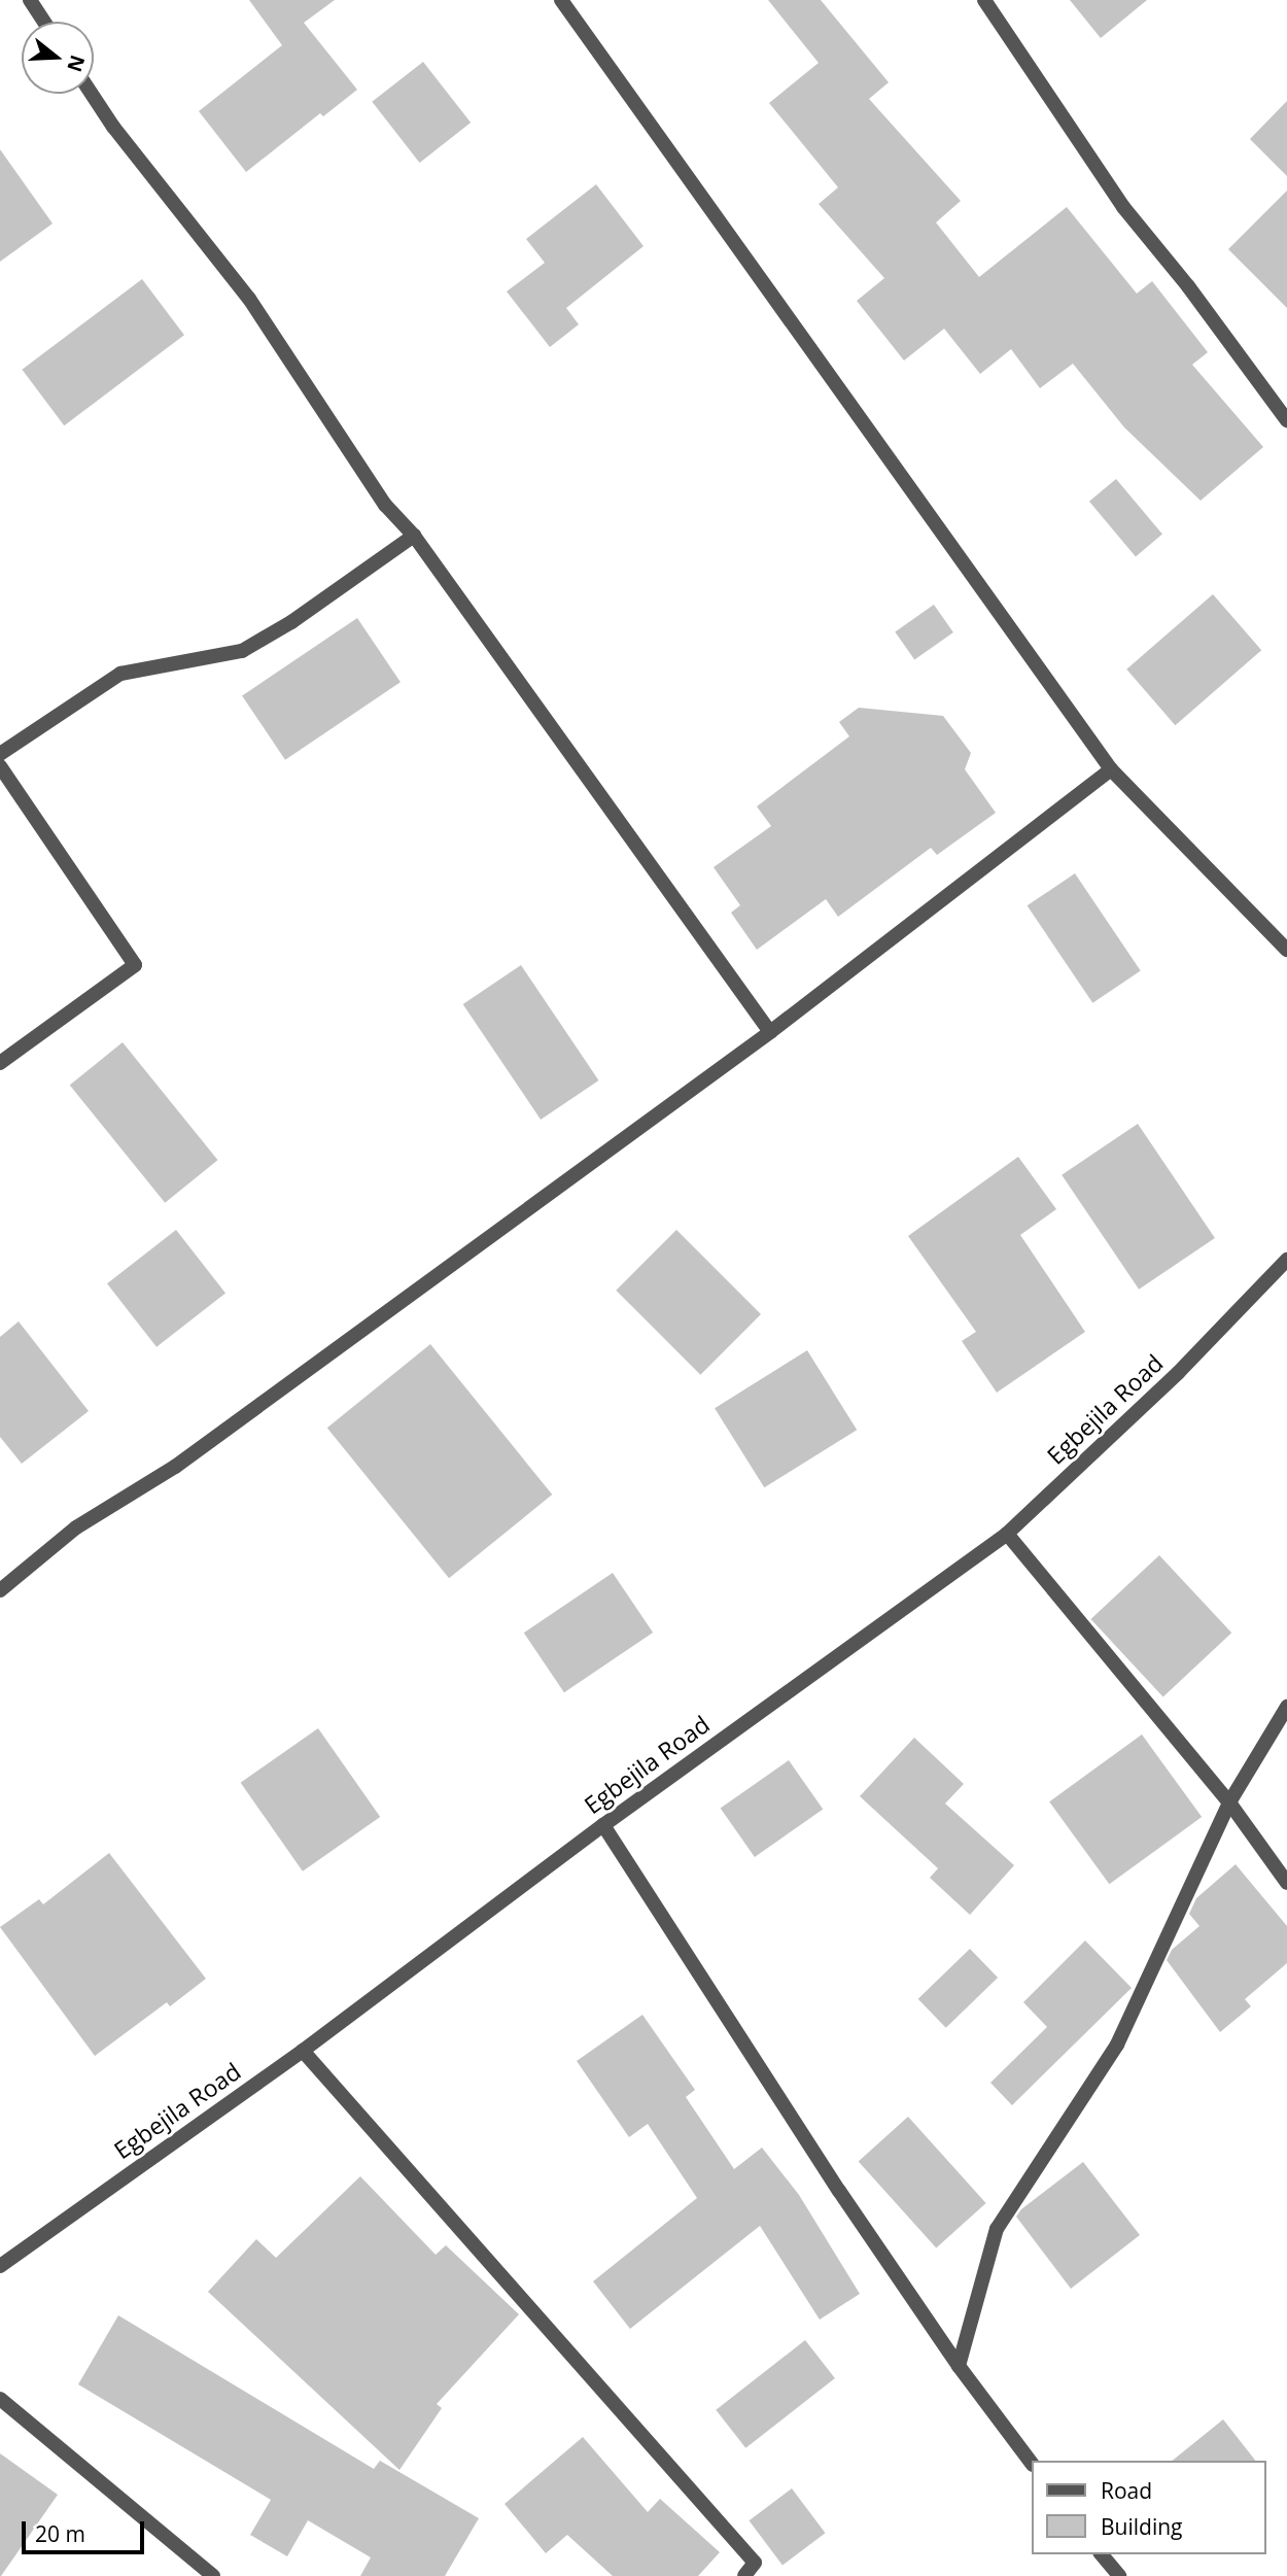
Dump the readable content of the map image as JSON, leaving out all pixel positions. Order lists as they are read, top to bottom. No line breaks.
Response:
{"streets":{"street":["Egbejila Road"]},"legend":["Road","Building"],"scale_bar":"20 m","north":"right"}
